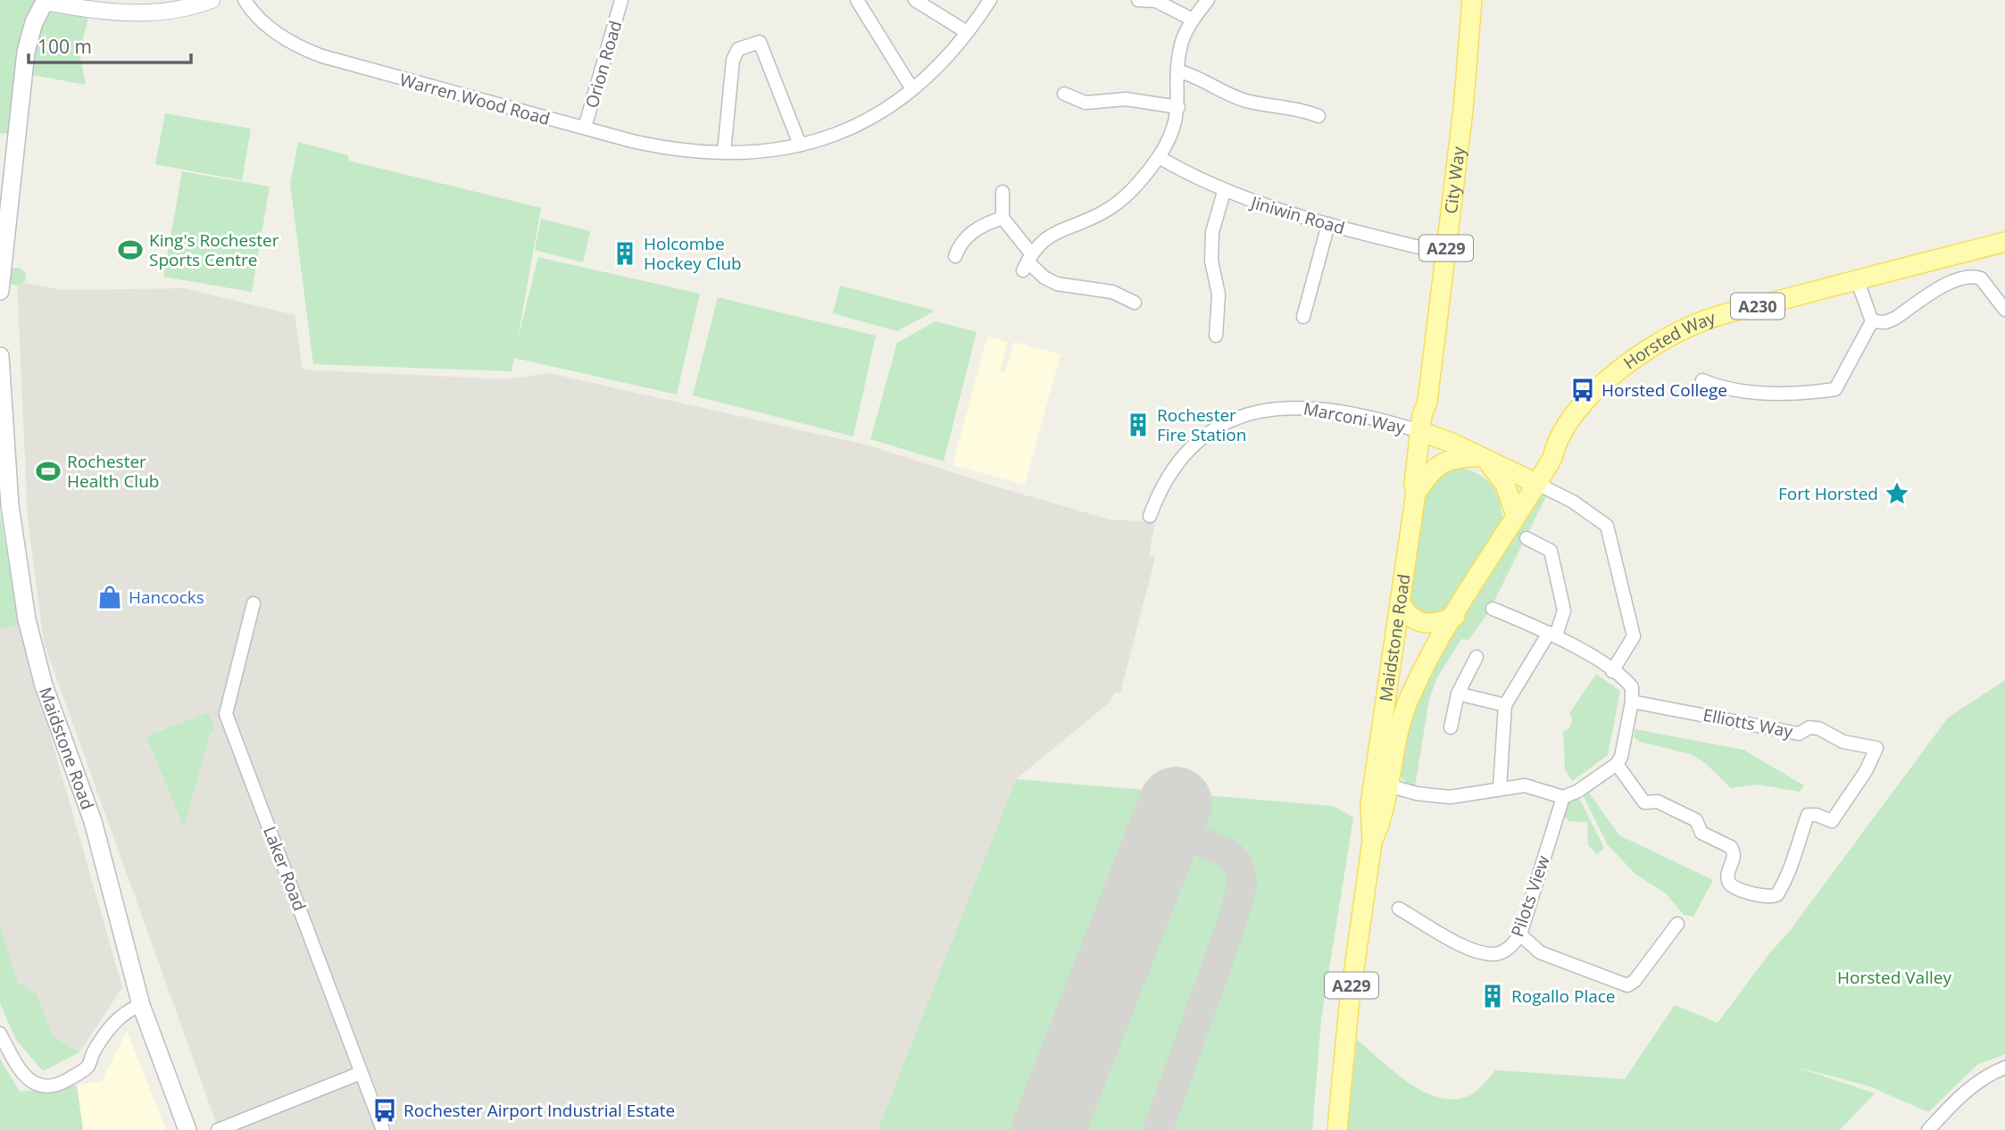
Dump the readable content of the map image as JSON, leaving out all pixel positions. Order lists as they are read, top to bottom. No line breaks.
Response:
{"streets":{"main road":["City Way","A229","A230","Horsted Way","Maidstone Road"],"street":["Orion Road","Warren Wood Road","Jiniwin Road","Marconi Way","Elliotts Way","Laker Road","Pilots View"]},"crossings":[["Orion Road","Warren Wood Road"],["City Way","Jiniwin Road"],["City Way","Marconi Way"],["City Way","Maidstone Road"],["Horsted Way","Maidstone Road"],["Marconi Way","Maidstone Road"]],"parks":["Horsted Valley"],"places":{"sports":["King's Rochester Sports Centre","Rochester Health Club"],"building":["Holcombe Hockey Club","Rochester Fire Station","Rogallo Place"],"bus stop":["Horsted College","Rochester Airport Industrial Estate"],"place":["Fort Horsted"],"shop":["Hancocks"]},"scale_bar":"100 m"}
